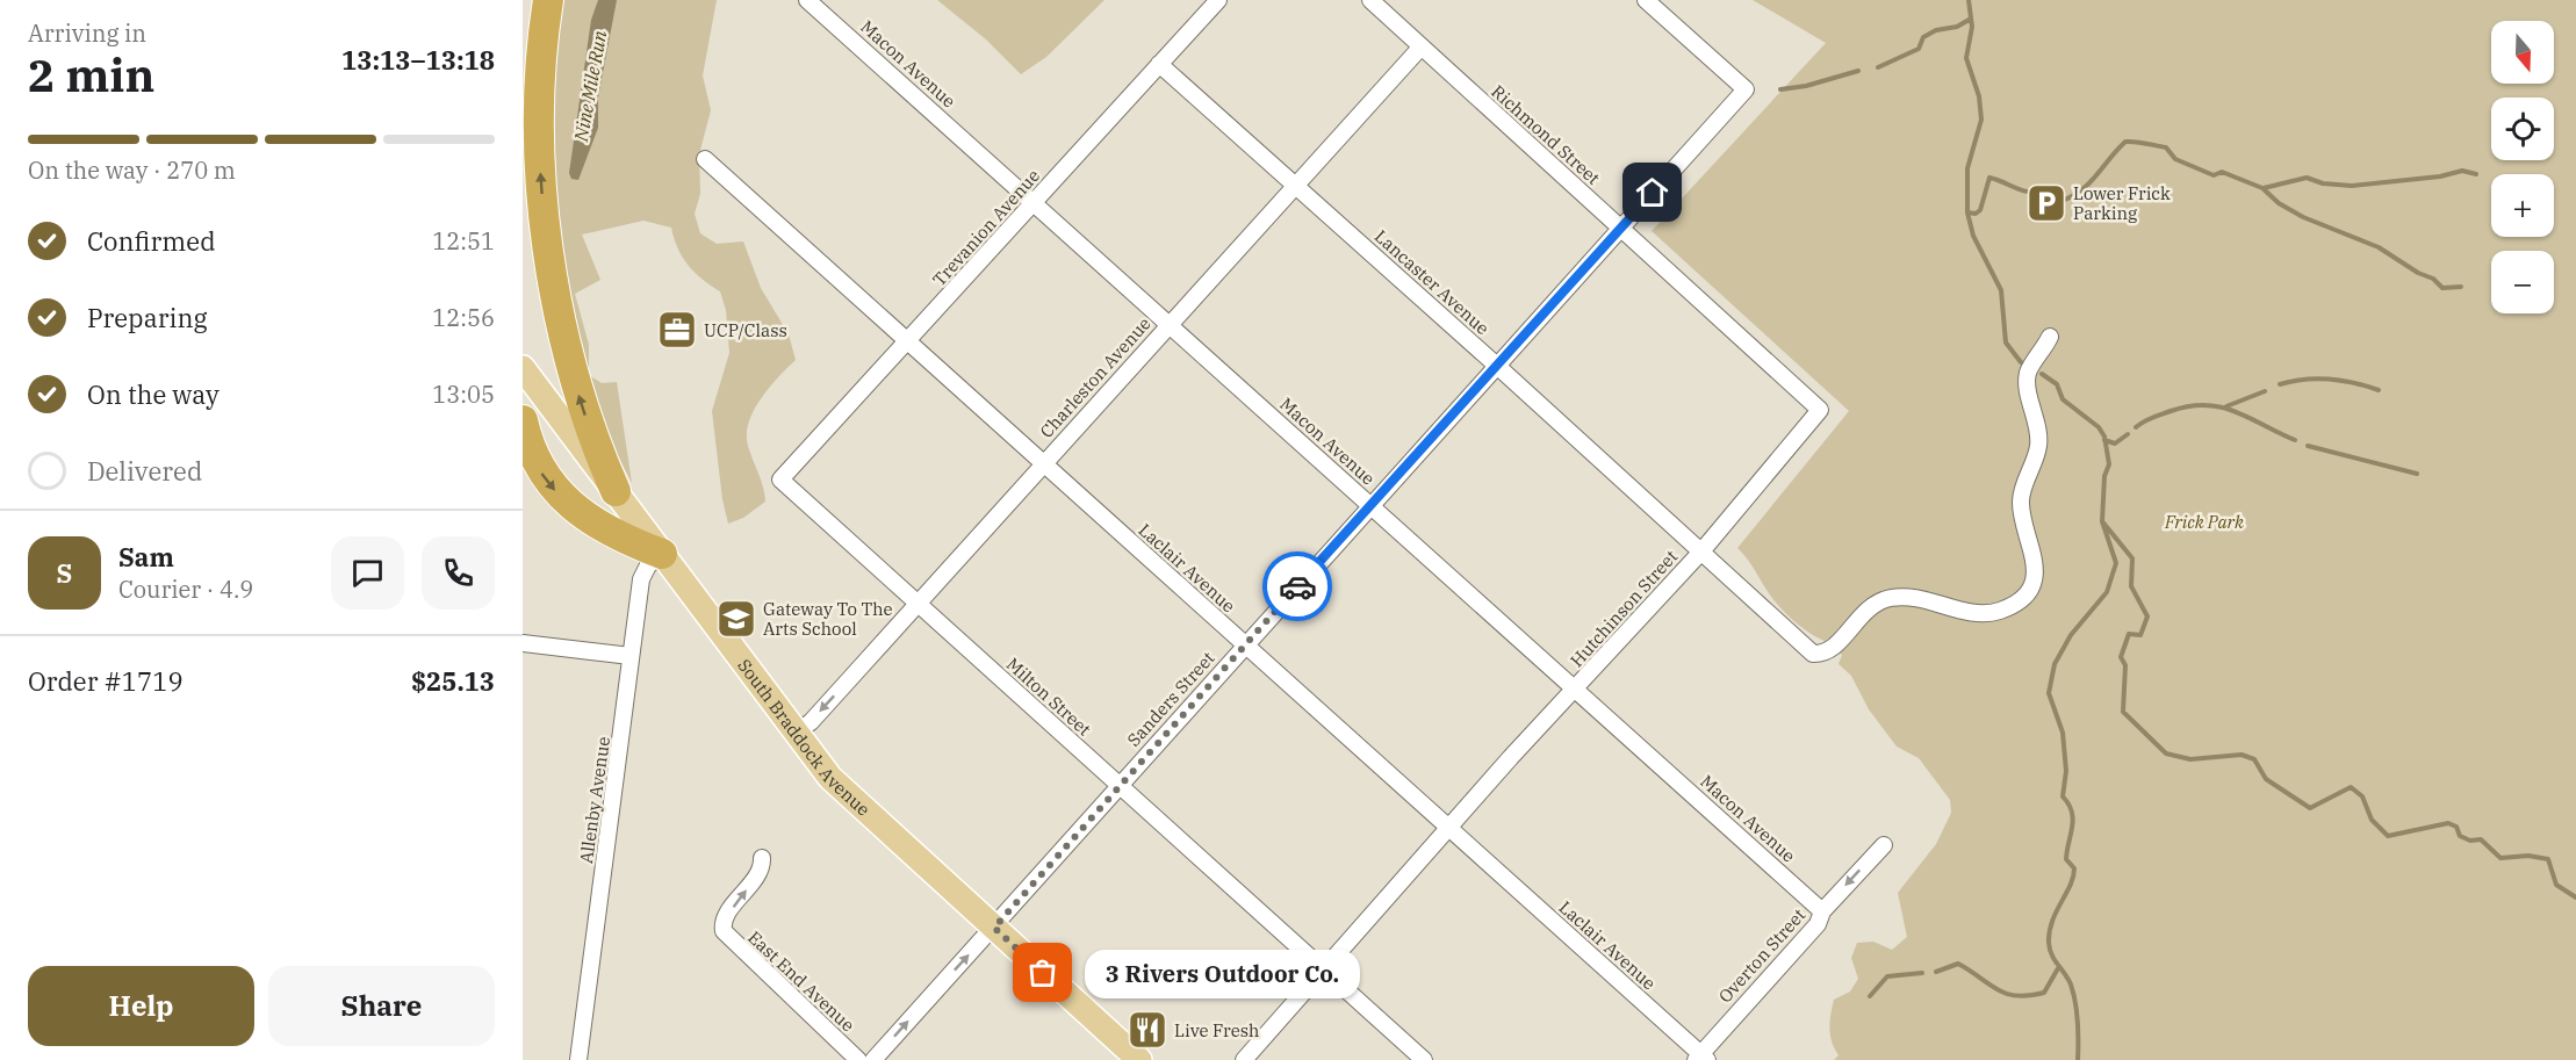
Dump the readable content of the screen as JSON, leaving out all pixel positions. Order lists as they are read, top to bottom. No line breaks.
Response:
{"streets":{"main road":["South Braddock Avenue"],"street":["Macon Avenue","Richmond Street","Trevanion Avenue","Lancaster Avenue","Charleston Avenue","Laclair Avenue","Hutchinson Street","Milton Street","Sanders Street","Allenby Avenue","Overton Street","East End Avenue"]},"crossings":[["Macon Avenue","Trevanion Avenue"],["Macon Avenue","Charleston Avenue"],["Macon Avenue","Hutchinson Street"],["Macon Avenue","Sanders Street"],["Macon Avenue","Overton Street"],["Richmond Street","Charleston Avenue"],["Richmond Street","Hutchinson Street"],["Richmond Street","Sanders Street"],["Trevanion Avenue","Lancaster Avenue"],["Trevanion Avenue","Laclair Avenue"],["Trevanion Avenue","Milton Street"],["Lancaster Avenue","Charleston Avenue"],["Lancaster Avenue","Hutchinson Street"],["Lancaster Avenue","Sanders Street"],["Charleston Avenue","Laclair Avenue"],["Charleston Avenue","Milton Street"],["Charleston Avenue","South Braddock Avenue"],["Laclair Avenue","Hutchinson Street"],["Laclair Avenue","Sanders Street"],["Laclair Avenue","Overton Street"],["Hutchinson Street","Milton Street"],["Milton Street","Sanders Street"],["Sanders Street","South Braddock Avenue"],["South Braddock Avenue","Allenby Avenue"]],"one_way":["East End Avenue"],"water":["Nine Mile Run"],"parks":["Frick Park"],"places":{"parking":["Lower Frick Parking"],"office":["UCP/Class"],"school or university":["Gateway To The Arts School"],"other":["3 Rivers Outdoor Co."],"restaurant":["Live Fresh"]},"north":"bottom","page":{"heading":["2 min","Arriving in","13:13–13:18"],"panel":["Sam","Courier · 4.9","Order #1719","$25.13"],"map_buttons":["+","−"],"bar":"On the way · 270 m","list":[["Confirmed","12:51"],["Preparing","12:56"],["On the way","13:05"],"Delivered"],"round":"S","bubble":"3 Rivers Outdoor Co.","buttons":["Help","Share"]}}
